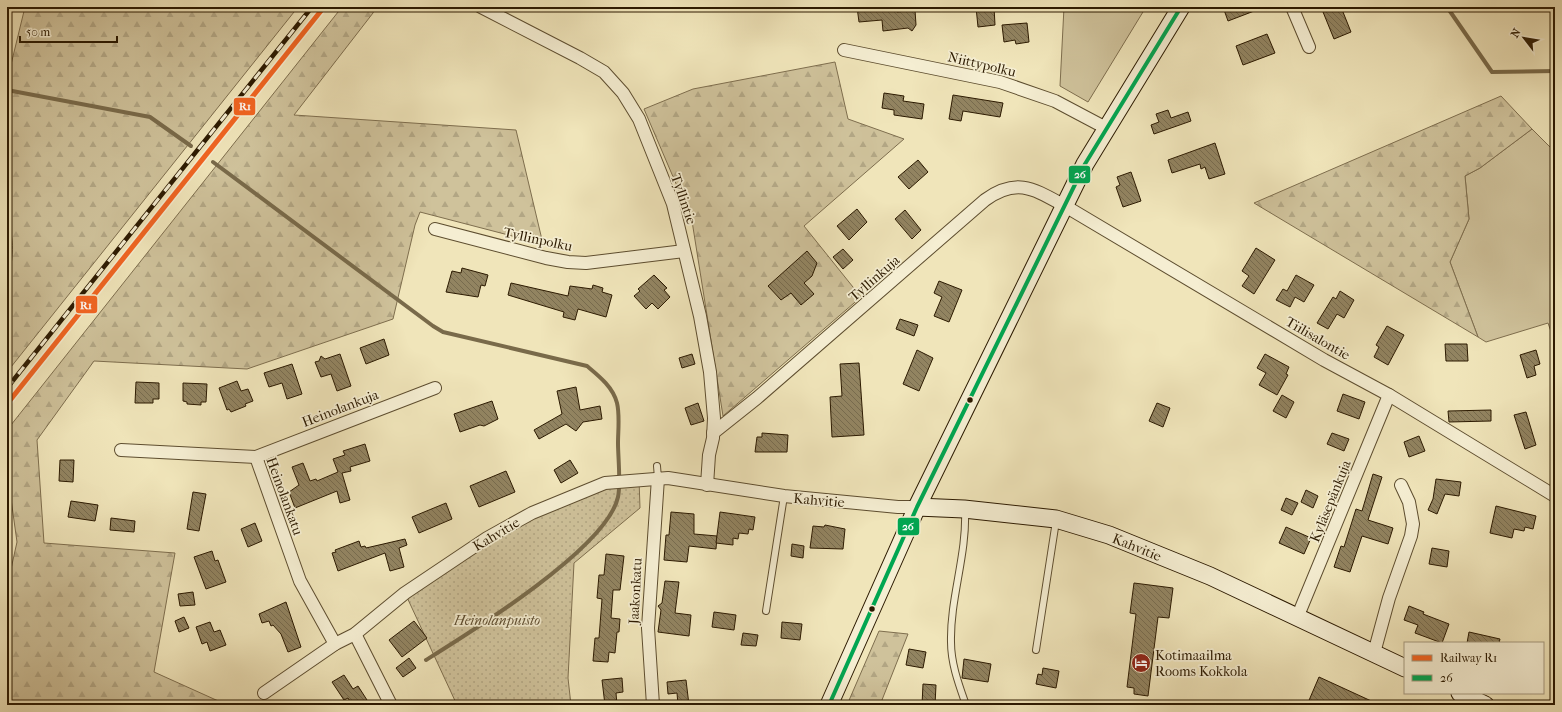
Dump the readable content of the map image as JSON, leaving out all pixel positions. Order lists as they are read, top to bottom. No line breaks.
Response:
{"streets":{"street":["Niittypolku","Tyllintie","Tyllinpolku","Tyllinkuja","Tiilisalontie","Heinolankuja","Heinolankatu","Kahvitie","Kyläsepänkuja","Jaakonkatu"]},"crossings":[["Tyllintie","Tyllinpolku"],["Tyllintie","Tyllinkuja"],["Tyllintie","Kahvitie"],["Tyllinkuja","Tiilisalontie"],["Tiilisalontie","Kyläsepänkuja"],["Heinolankuja","Heinolankatu"],["Heinolankatu","Kahvitie"],["Kahvitie","Kyläsepänkuja"],["Kahvitie","Jaakonkatu"]],"parks":["Heinolanpuisto"],"places":{"hotel":["Kotimaailma Rooms Kokkola"]},"lines":["rail line R1","transit line 26"],"legend":["Railway R1","26"],"scale_bar":"50 m","north":"top left"}
